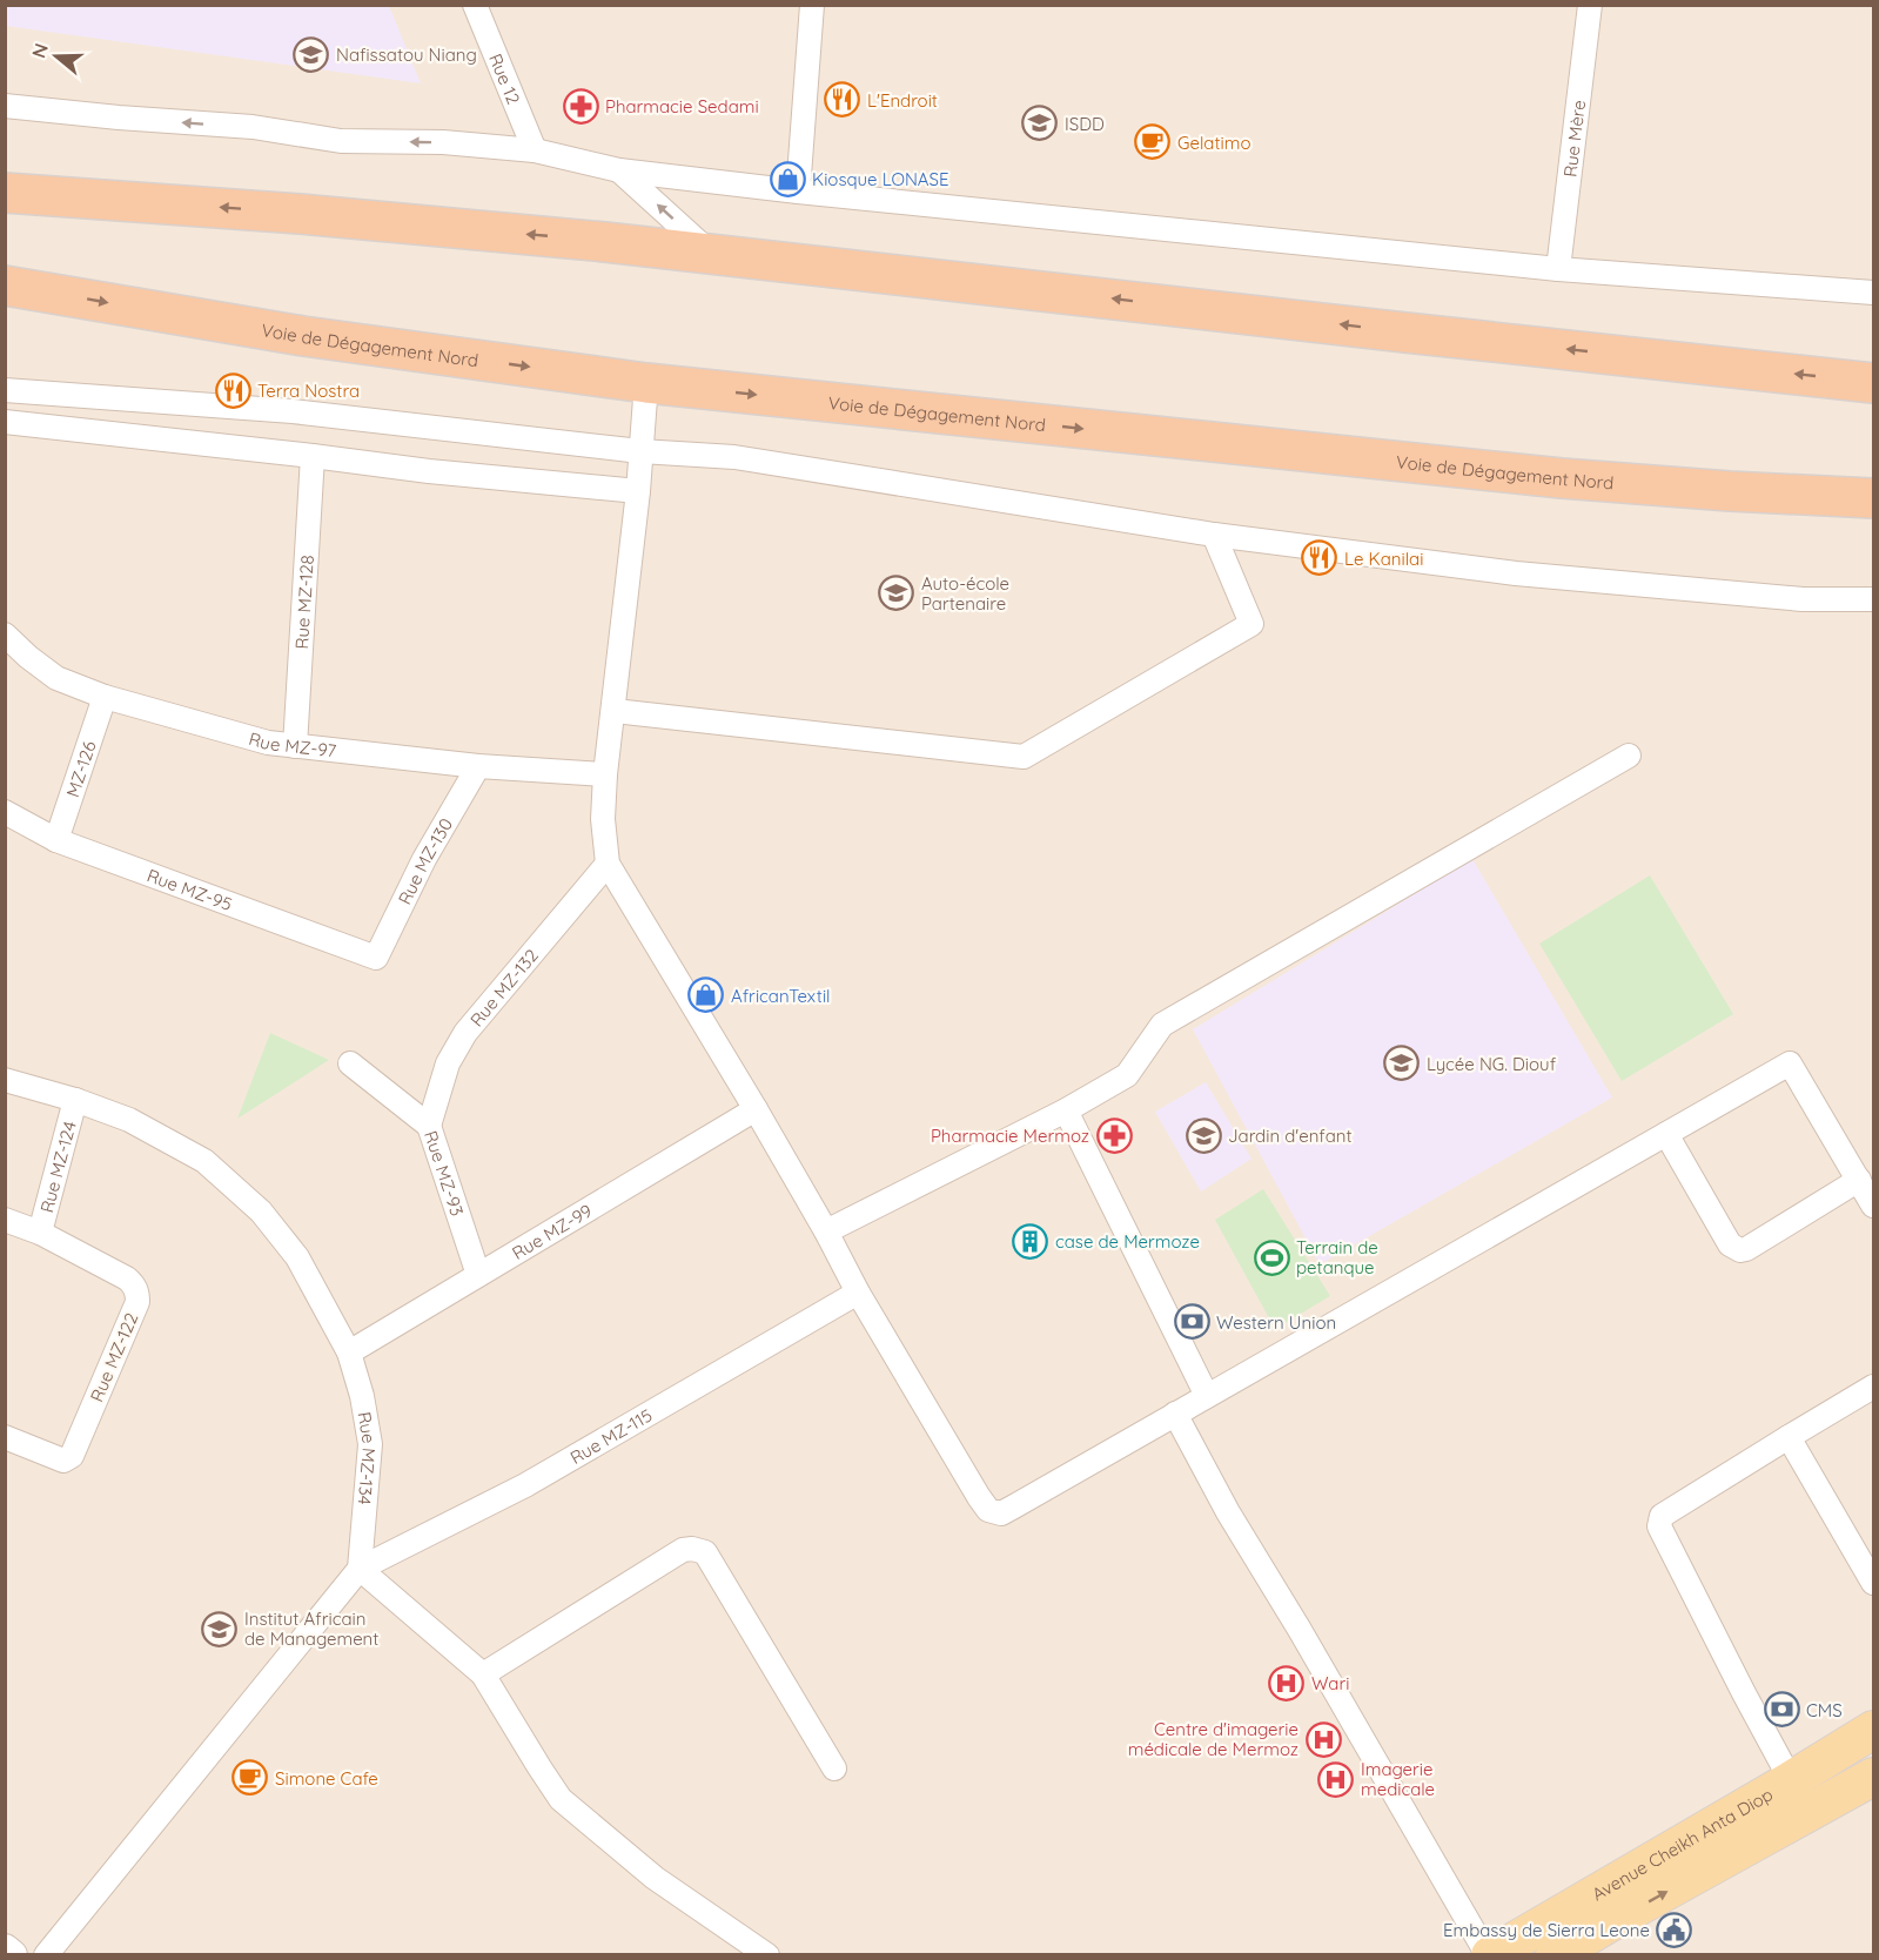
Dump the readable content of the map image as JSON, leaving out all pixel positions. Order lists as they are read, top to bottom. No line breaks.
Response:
{"streets":{"highway":["Voie de Dégagement Nord"],"main road":["Avenue Cheikh Anta Diop"],"street":["Rue 12","Rue Mère","Rue MZ-128","Rue MZ-97","MZ-126","Rue MZ-130","Rue MZ-95","Rue MZ-132","Rue MZ-124","Rue MZ-93","Rue MZ-99","Rue MZ-122","Rue MZ-115","Rue MZ-134"]},"crossings":[["Rue MZ-128","Rue MZ-97"],["Rue MZ-97","MZ-126"],["Rue MZ-97","Rue MZ-130"],["MZ-126","Rue MZ-95"],["Rue MZ-130","Rue MZ-95"],["Rue MZ-132","Rue MZ-93"],["Rue MZ-124","Rue MZ-122"],["Rue MZ-124","Rue MZ-134"],["Rue MZ-93","Rue MZ-99"],["Rue MZ-99","Rue MZ-134"],["Rue MZ-115","Rue MZ-134"]],"places":{"school or university":["Nafissatou Niang","ISDD","Auto-école Partenaire","Lycée NG. Diouf","Jardin d'enfant","Institut Africain de Management"],"restaurant":["L'Endroit","Terra Nostra","Le Kanilai"],"pharmacy":["Pharmacie Sedami","Pharmacie Mermoz"],"cafe":["Gelatimo","Simone Cafe"],"shop":["Kiosque LONASE","AfricanTextil"],"building":["case de Mermoze"],"sports":["Terrain de petanque"],"bank":["Western Union","CMS"],"hospital":["Wari","Centre d'imagerie médicale de Mermoz","Imagerie medicale"],"public building":["Embassy de Sierra Leone"]},"north":"left"}
